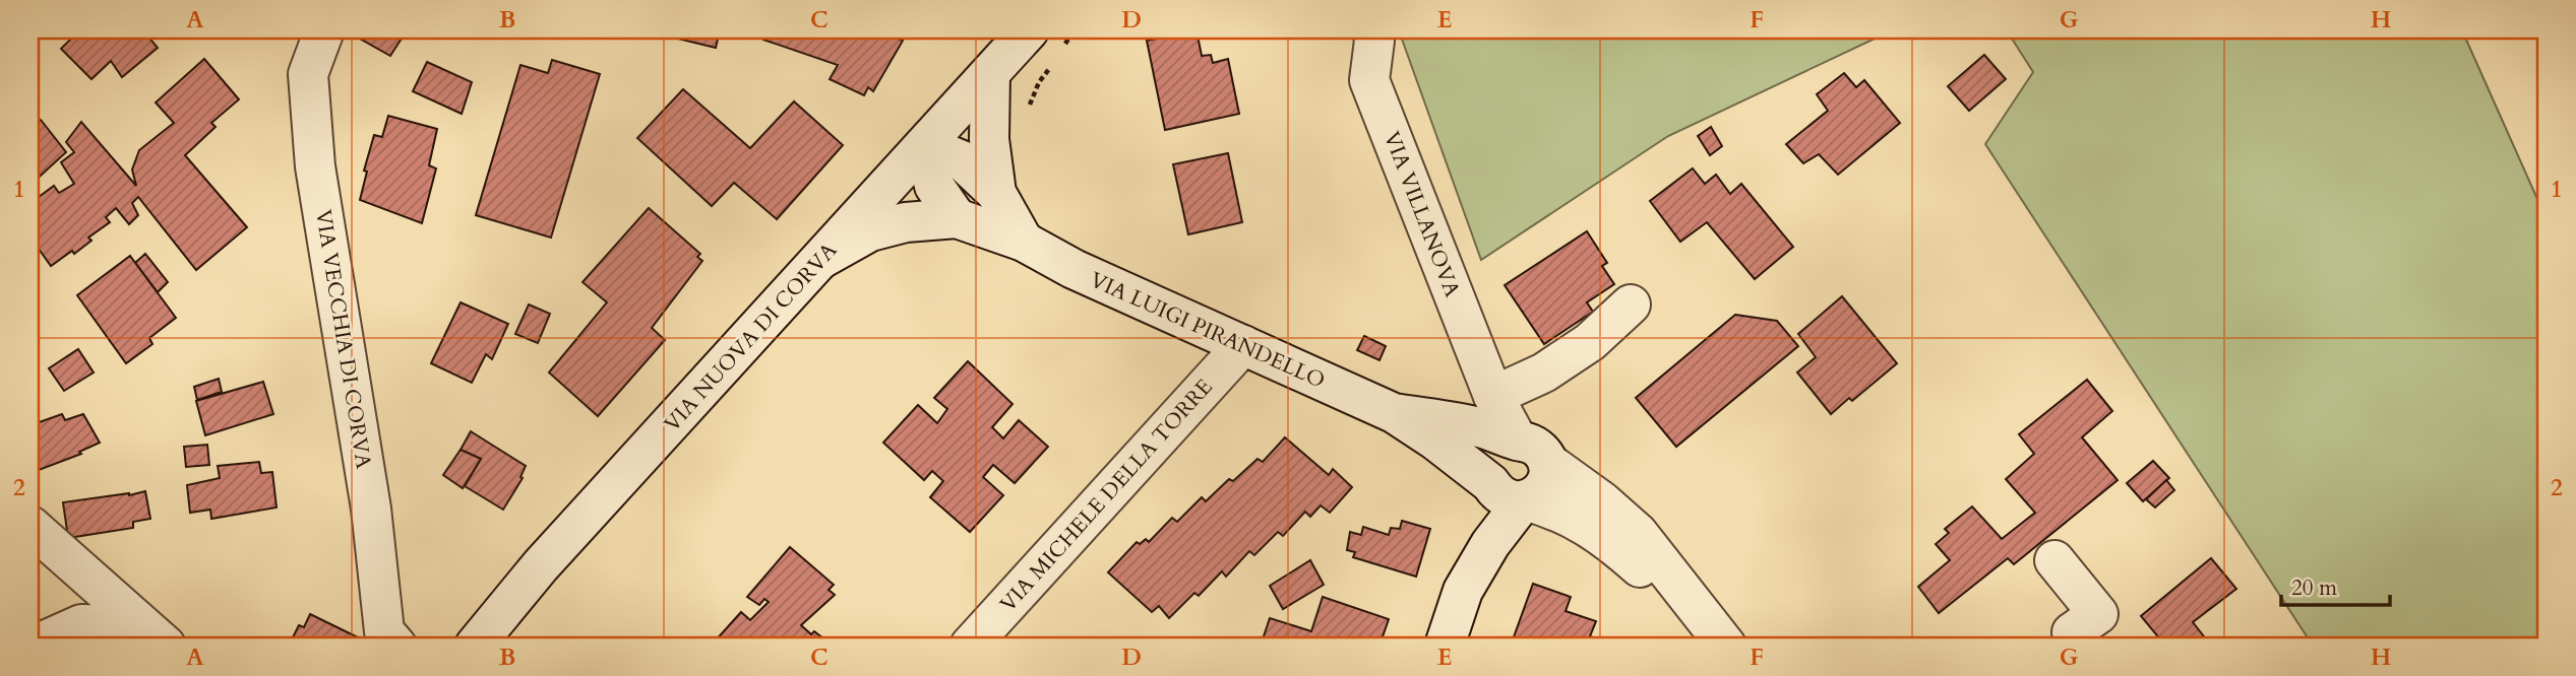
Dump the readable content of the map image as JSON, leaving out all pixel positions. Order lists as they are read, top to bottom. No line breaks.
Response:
{"streets":{"street":["VIA VILLANOVA","VIA LUIGI PIRANDELLO","VIA NUOVA DI CORVA","VIA VECCHIA DI CORVA","VIA MICHELE DELLA TORRE"]},"crossings":[["VIA VILLANOVA","VIA LUIGI PIRANDELLO"],["VIA LUIGI PIRANDELLO","VIA NUOVA DI CORVA"],["VIA LUIGI PIRANDELLO","VIA MICHELE DELLA TORRE"]],"scale_bar":"20 m","grid":{"columns":["A","B","C","D","E","F","G","H"],"rows":["1","2"]}}
